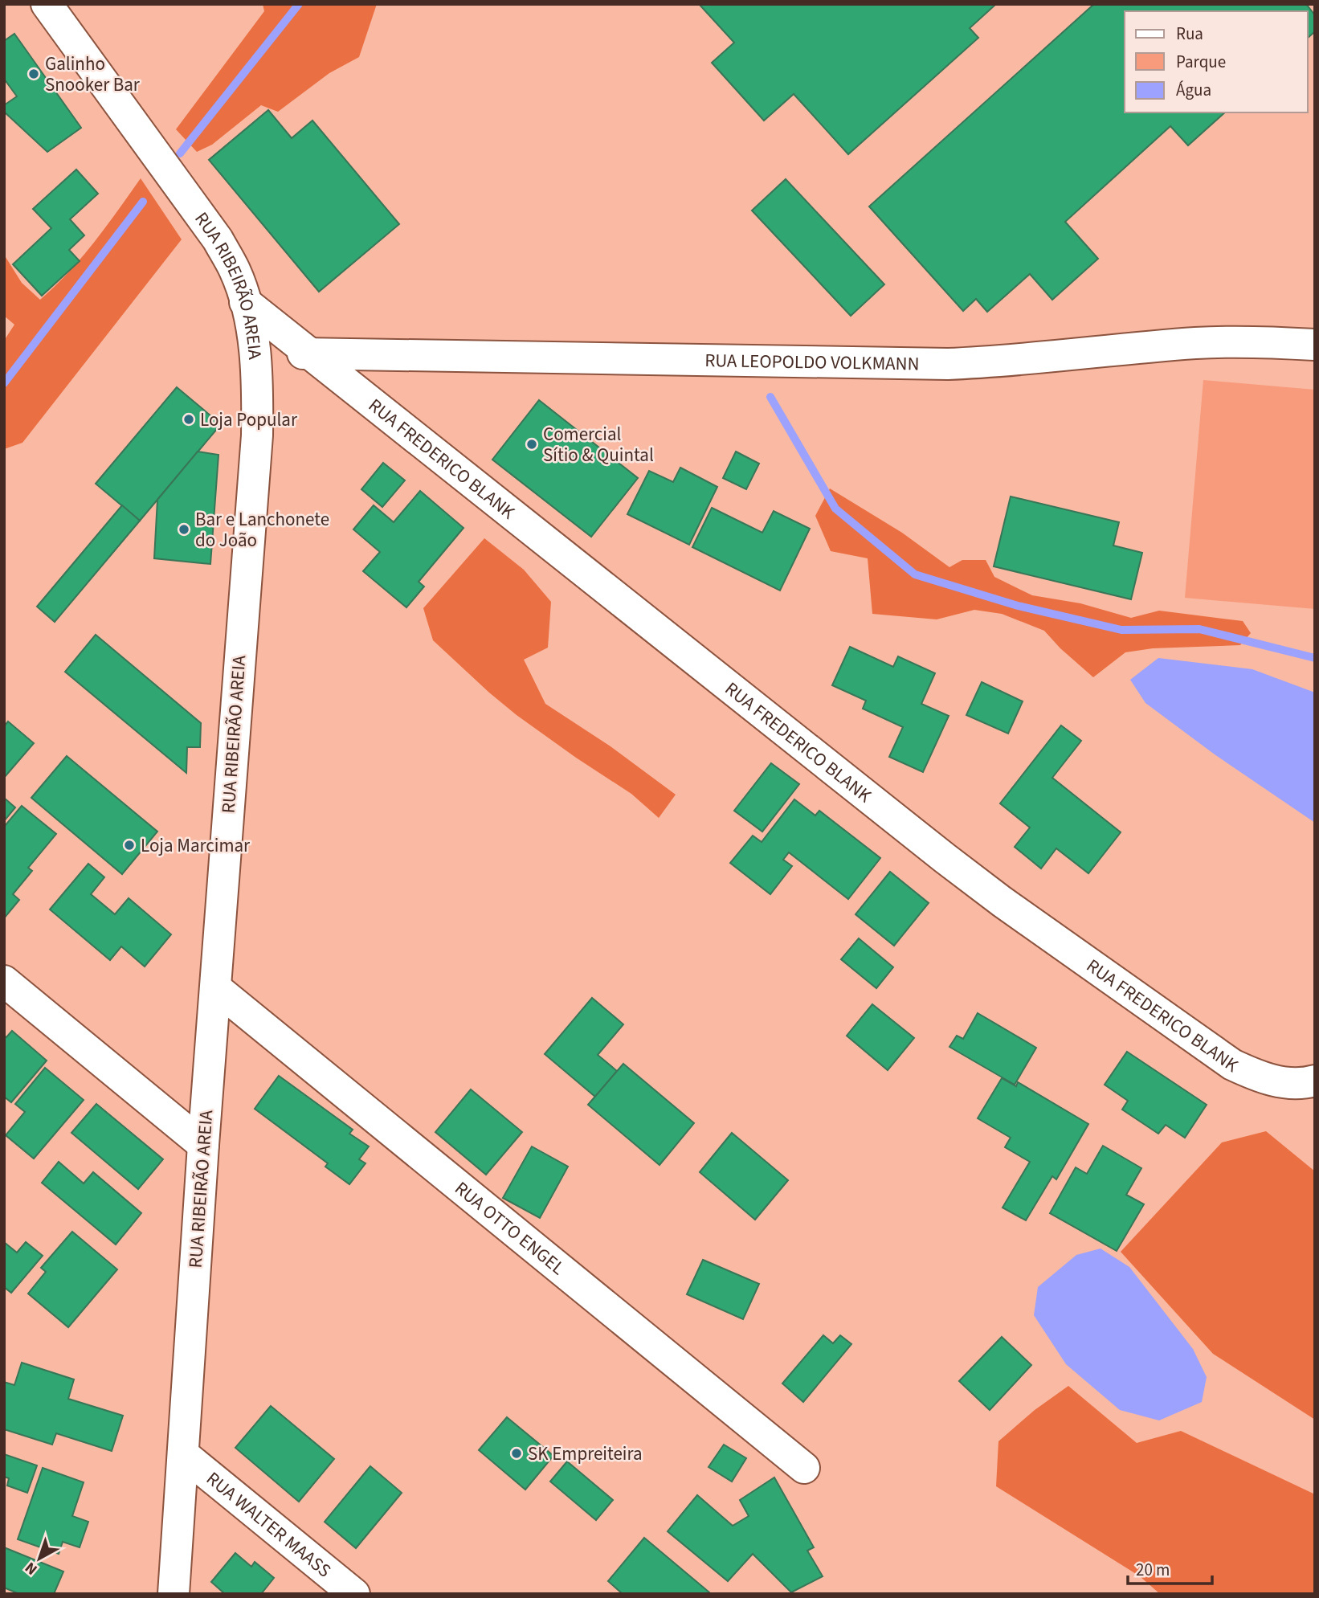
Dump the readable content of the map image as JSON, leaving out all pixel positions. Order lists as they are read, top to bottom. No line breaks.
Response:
{"streets":{"street":["RUA RIBEIRÃO AREIA","RUA LEOPOLDO VOLKMANN","RUA FREDERICO BLANK","RUA OTTO ENGEL","RUA WALTER MAASS"]},"crossings":[["RUA RIBEIRÃO AREIA","RUA OTTO ENGEL"],["RUA RIBEIRÃO AREIA","RUA WALTER MAASS"],["RUA LEOPOLDO VOLKMANN","RUA FREDERICO BLANK"]],"places":["Galinho Snooker Bar","Loja Popular","Comercial Sítio & Quintal","Bar e Lanchonete do João","Loja Marcimar","SK Empreiteira"],"legend":["Rua","Parque","Água"],"scale_bar":"20 m","north":"bottom left"}
